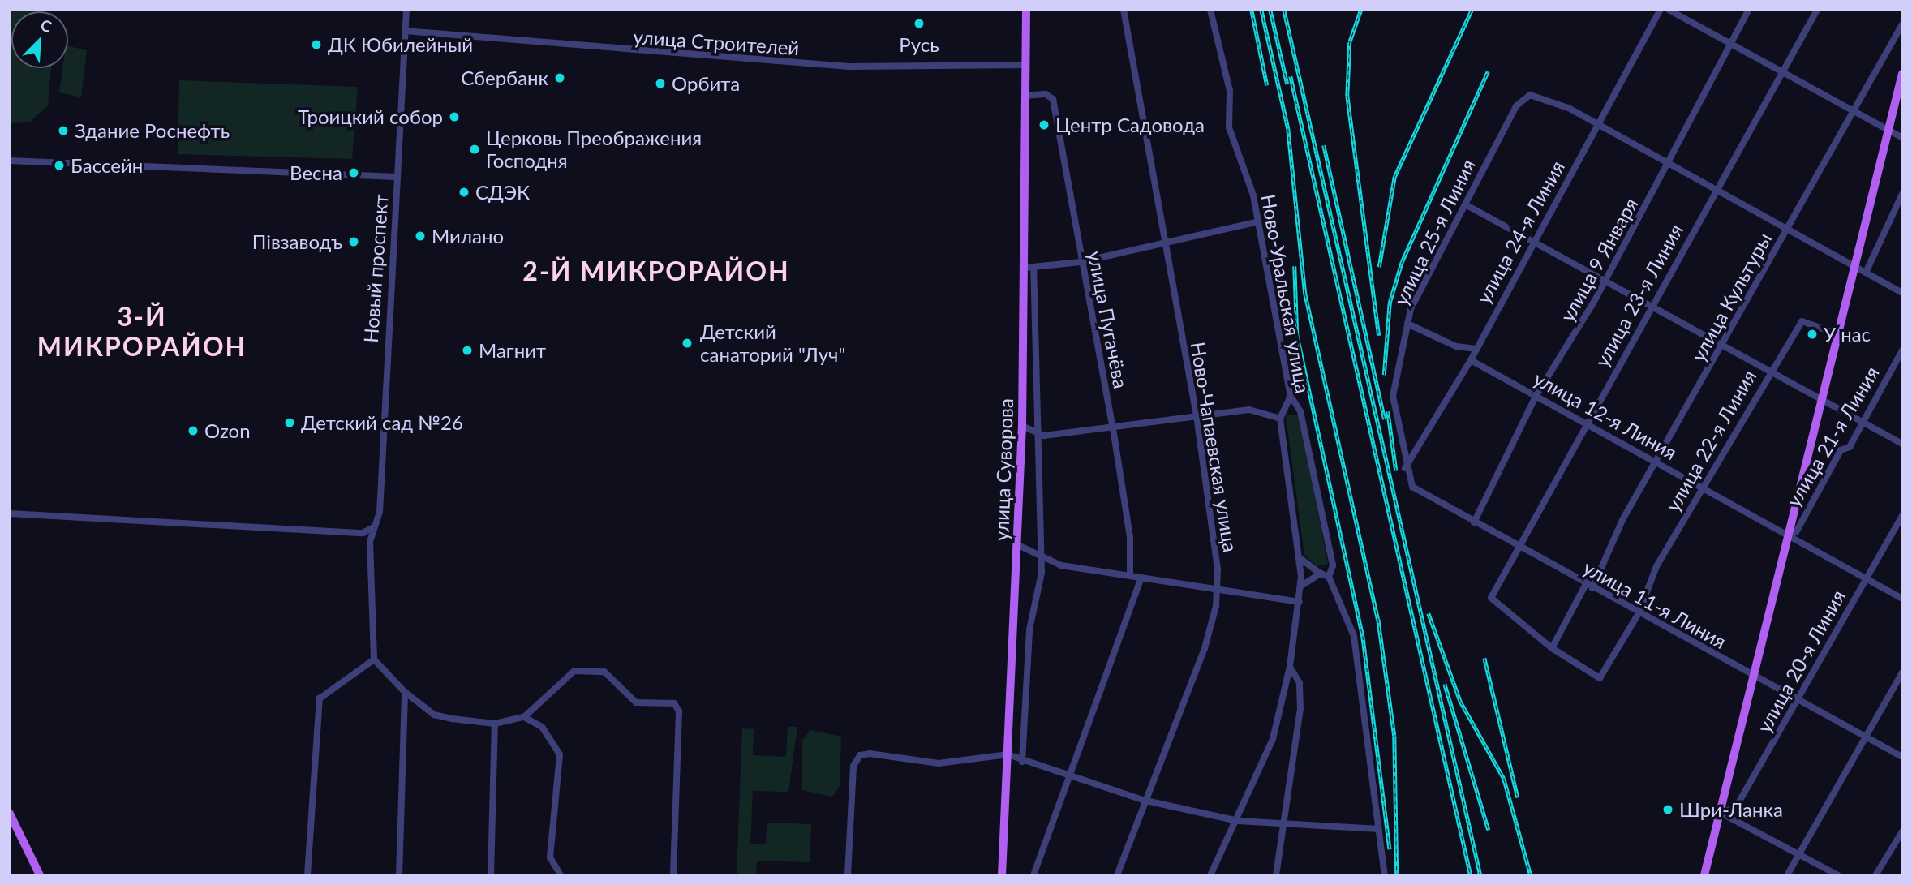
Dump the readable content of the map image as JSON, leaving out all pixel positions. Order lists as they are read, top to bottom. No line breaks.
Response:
{"streets":{"main road":["улица 21-я Линия","улица Суворова"],"street":["улица Строителей","улица 25-я Линия","улица 24-я Линия","улица 9 Января","Новый проспект","Ново-Уральская улица","улица 23-я Линия","улица Культуры","улица Пугачёва","улица 12-я Линия","улица 22-я Линия","Ново-Чапаевская улица","улица 11-я Линия","улица 20-я Линия"]},"crossings":[["улица Строителей","Новый проспект"],["улица Строителей","улица Суворова"],["улица 25-я Линия","улица 24-я Линия"],["улица 25-я Линия","улица 11-я Линия"],["улица 24-я Линия","улица 12-я Линия"],["улица 24-я Линия","улица 11-я Линия"],["улица 9 Января","улица 12-я Линия"],["улица 9 Января","улица 11-я Линия"],["улица 23-я Линия","улица Культуры"],["улица 23-я Линия","улица 12-я Линия"],["улица 23-я Линия","улица 22-я Линия"],["улица 23-я Линия","улица 11-я Линия"],["улица Культуры","улица 12-я Линия"],["улица Культуры","улица 22-я Линия"],["улица Культуры","улица 11-я Линия"],["улица Пугачёва","улица Суворова"],["улица 12-я Линия","улица 21-я Линия"],["улица 12-я Линия","улица 22-я Линия"],["улица 12-я Линия","улица 20-я Линия"],["улица 21-я Линия","улица 11-я Линия"],["улица 21-я Линия","улица 20-я Линия"],["улица 22-я Линия","улица 11-я Линия"],["улица 11-я Линия","улица 20-я Линия"]],"districts":["2-Й МИКРОРАЙОН","3-Й МИКРОРАЙОН"],"places":["Русь","ДК Юбилейный","Сбербанк","Орбита","Троицкий собор","Центр Садовода","Здание Роснефть","Церковь Преображения Господня","Бассейн","Весна","СДЭК","Милано","Півзаводъ","У нас","Детский санаторий \"Луч\"","Магнит","Детский сад №26","Ozon","Шри-Ланка"],"north":"top right"}
